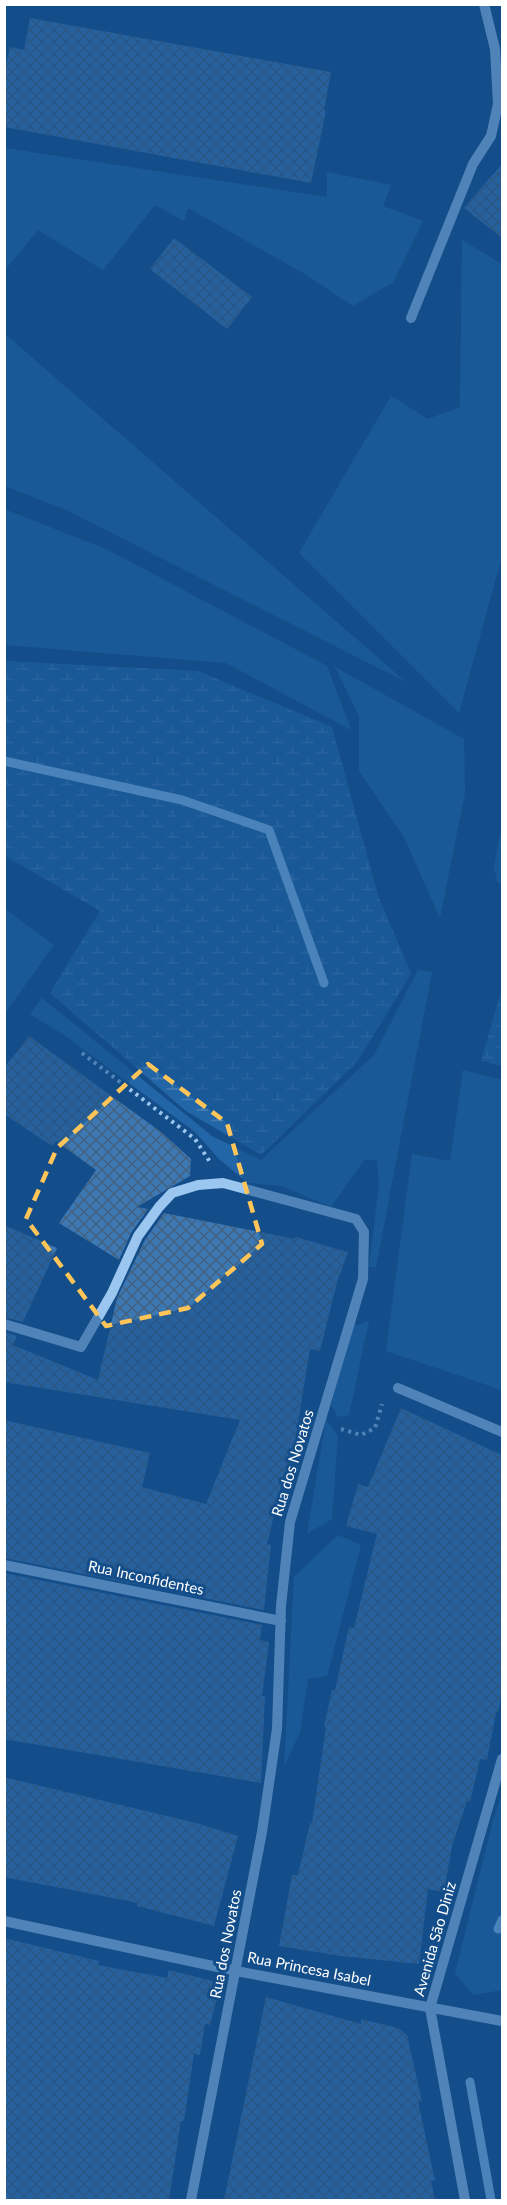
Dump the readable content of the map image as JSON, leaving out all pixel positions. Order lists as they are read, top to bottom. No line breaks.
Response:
{"streets":{"street":["Rua dos Novatos","Rua Inconfidentes","Avenida São Diniz","Rua Princesa Isabel"]},"crossings":[["Rua dos Novatos","Rua Inconfidentes"],["Rua dos Novatos","Rua Princesa Isabel"],["Avenida São Diniz","Rua Princesa Isabel"]]}
